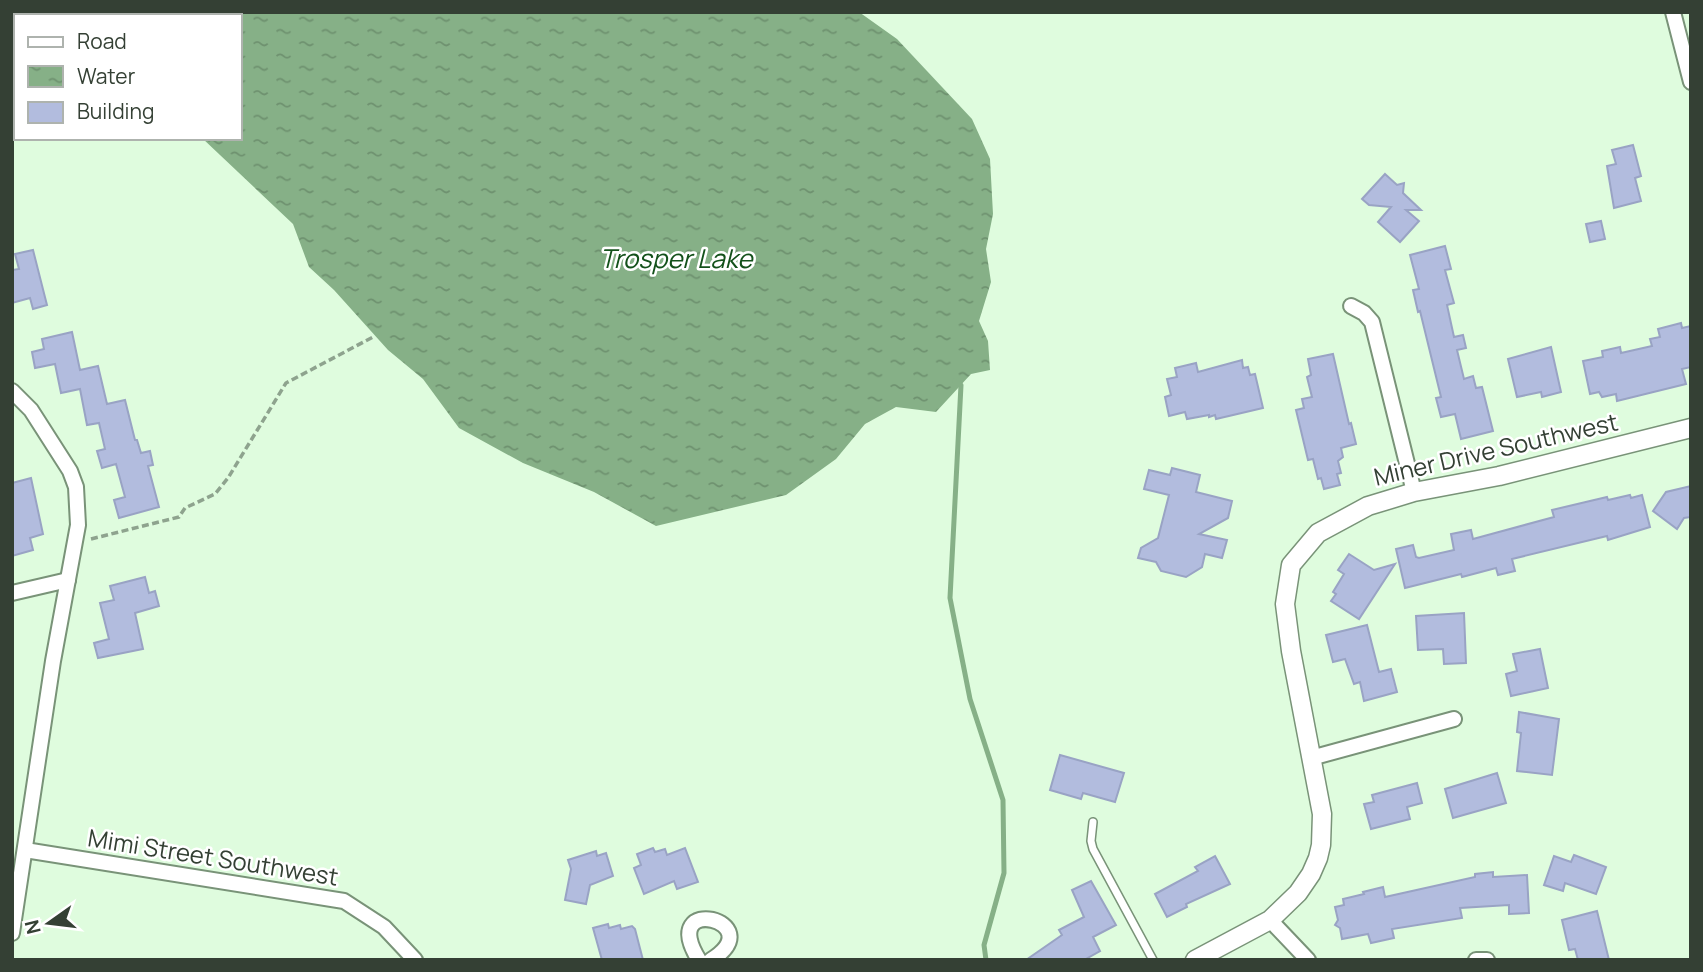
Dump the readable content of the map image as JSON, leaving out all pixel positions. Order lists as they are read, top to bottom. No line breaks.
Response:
{"streets":{"street":["Miner Drive Southwest","Mimi Street Southwest"]},"water":["Trosper Lake"],"legend":["Road","Water","Building"],"north":"left"}
